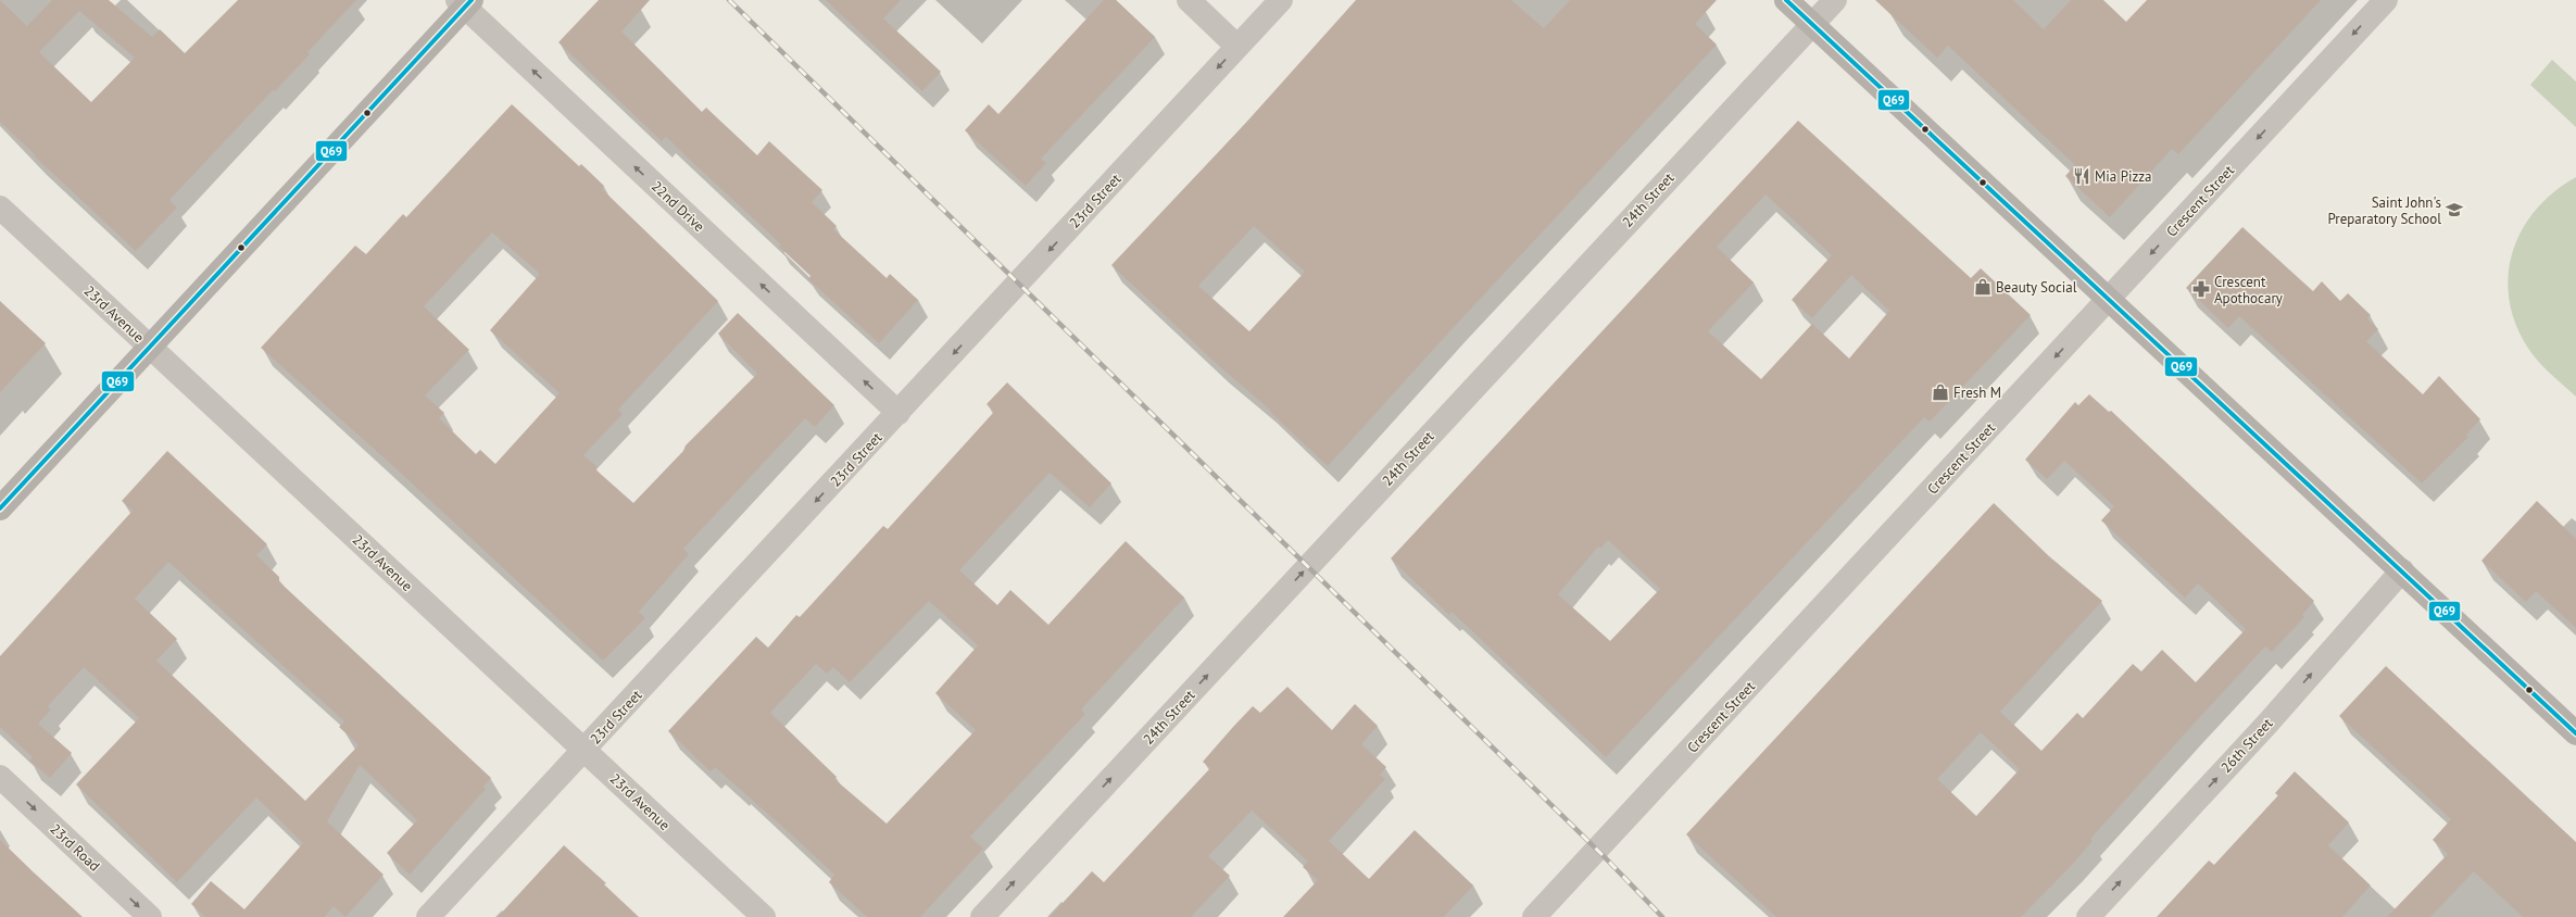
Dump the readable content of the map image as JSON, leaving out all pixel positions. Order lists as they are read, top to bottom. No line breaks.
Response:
{"streets":{"street":["24th Street","23rd Street","Crescent Street","22nd Drive","23rd Avenue","26th Street","23rd Road"]},"crossings":[["23rd Street","22nd Drive"],["23rd Street","23rd Avenue"]],"one_way":["24th Street","23rd Street","Crescent Street","22nd Drive","26th Street","23rd Road"],"places":{"restaurant":["Mia Pizza"],"school or university":["Saint John's Preparatory School"],"shop":["Beauty Social","Fresh M"],"pharmacy":["Crescent Apothocary"]},"lines":["transit line Q69"]}
